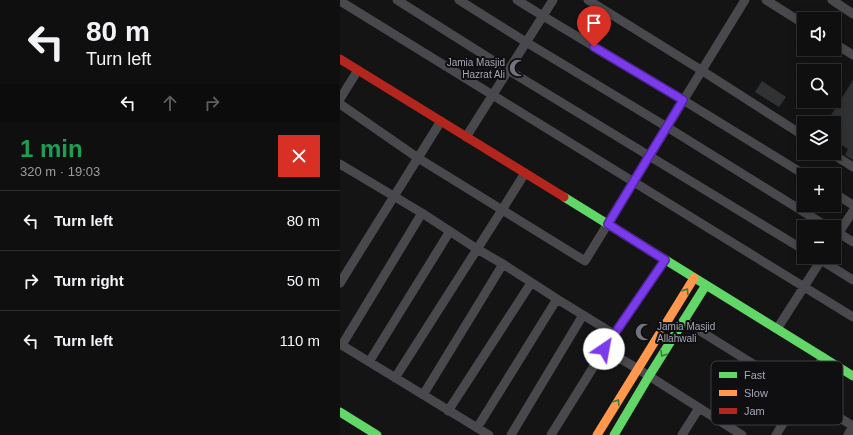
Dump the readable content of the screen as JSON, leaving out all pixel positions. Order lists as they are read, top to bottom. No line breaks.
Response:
{"places":{"mosque":["Jamia Masjid Hazrat Ali","Jamia Masjid Allahwali"]},"legend":["Fast","Slow","Jam"],"page":{"turn":["80 m","Turn left"],"map_buttons":["+","−"],"heading":["1 min","320 m · 19:03"],"list":[{"name":"Turn left","value":"80 m"},{"name":"Turn right","value":"50 m"},{"name":"Turn left","value":"110 m"}]}}
